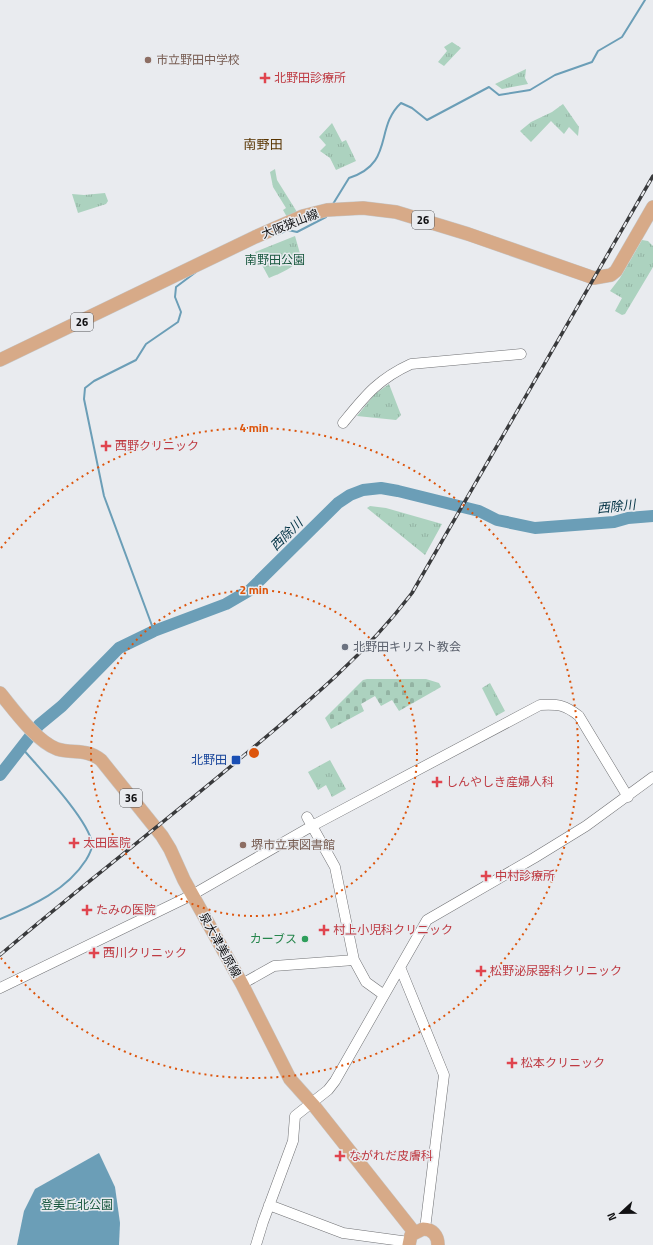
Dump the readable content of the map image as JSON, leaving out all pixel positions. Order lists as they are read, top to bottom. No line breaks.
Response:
{"streets":{"main road":["26","大阪狭山線","36","泉大津美原線"]},"districts":["南野田"],"water":["西除川"],"parks":["南野田公園","登美丘北公園"],"places":{"other":["市立野田中学校","北野田キリスト教会","堺市立東図書館","カーブス"],"health":["北野田診療所","西野クリニック","しんやしき産婦人科","太田医院","中村診療所","たみの医院","村上小児科クリニック","西川クリニック","松野泌尿器科クリニック","松本クリニック","ながれだ皮膚科"],"transit":["北野田"]},"north":"left","rings":["4 min","2 min"]}
